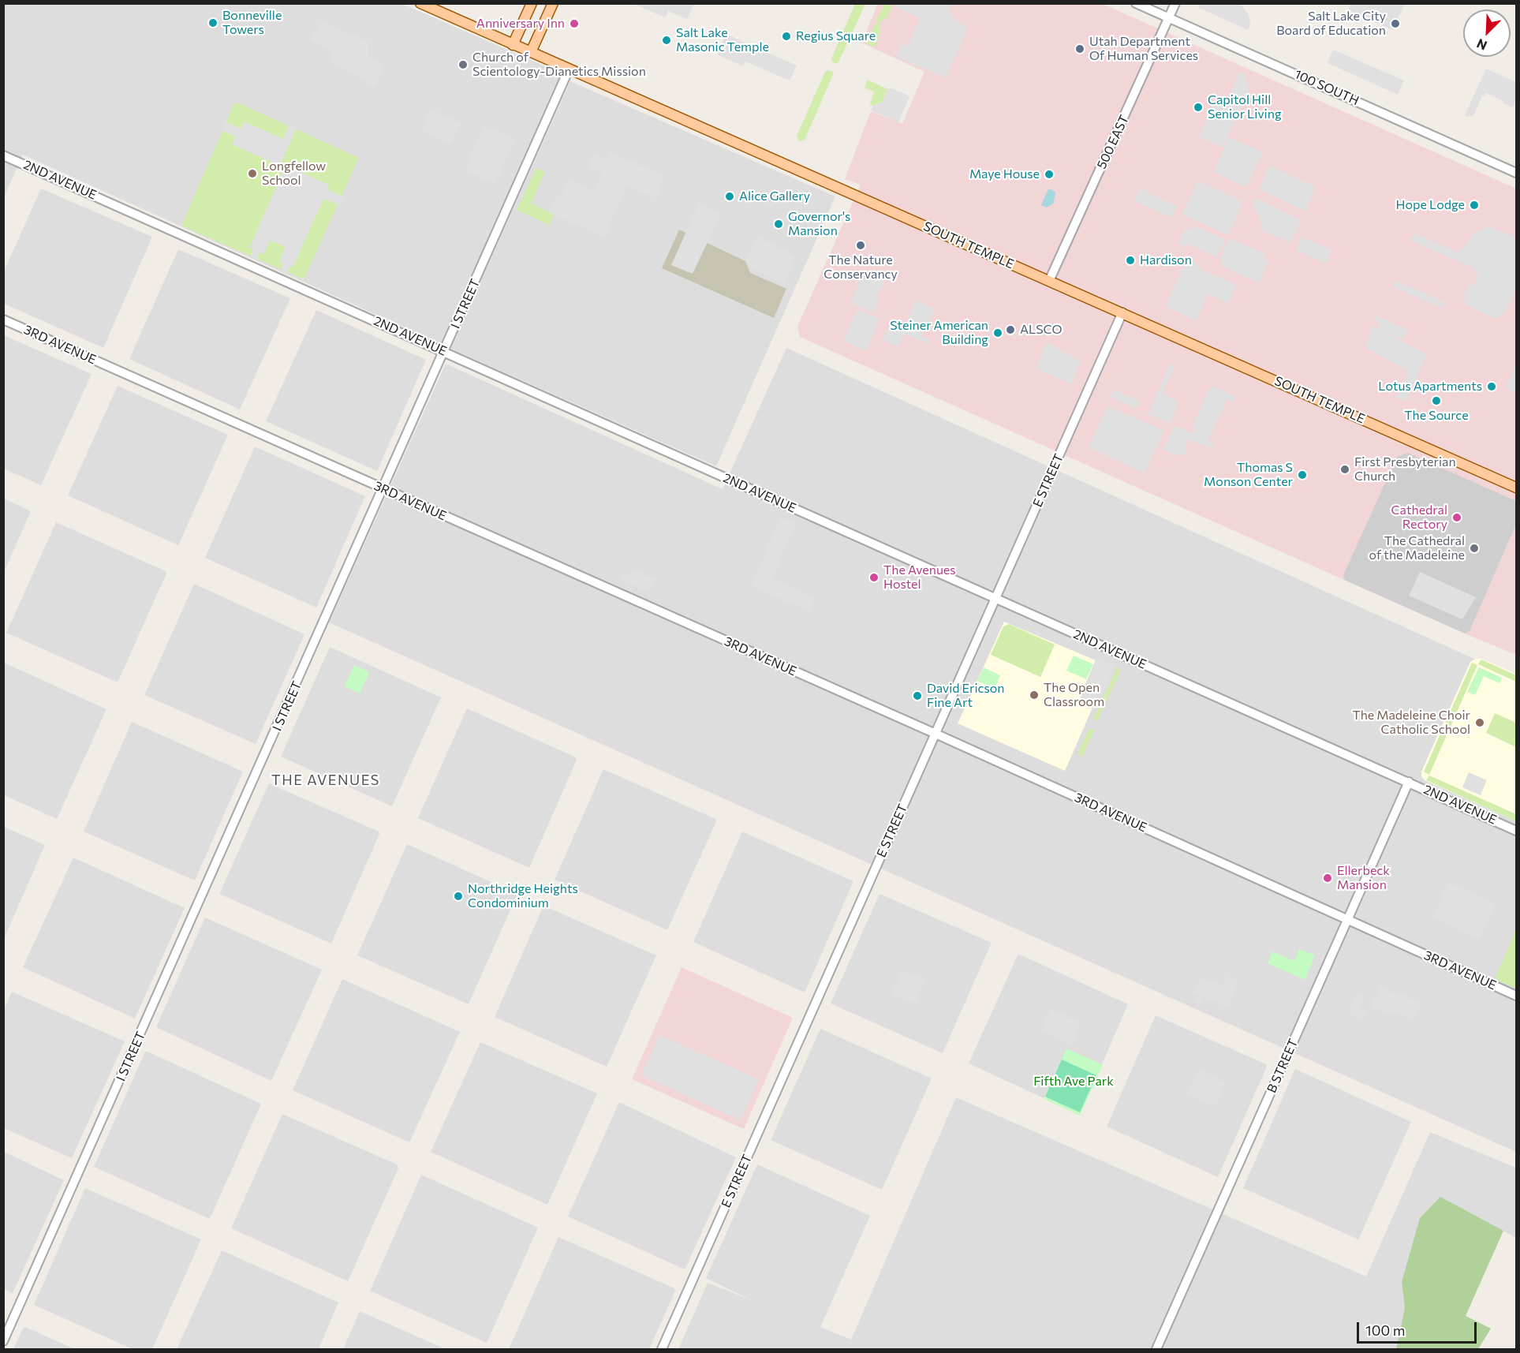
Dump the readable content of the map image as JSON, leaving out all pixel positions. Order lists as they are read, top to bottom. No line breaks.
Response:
{"streets":{"main road":["SOUTH TEMPLE"],"street":["100 SOUTH","500 EAST","2ND AVENUE","I STREET","3RD AVENUE","E STREET","B STREET"]},"crossings":[["100 SOUTH","500 EAST"],["500 EAST","SOUTH TEMPLE"],["2ND AVENUE","I STREET"],["2ND AVENUE","E STREET"],["2ND AVENUE","B STREET"],["SOUTH TEMPLE","I STREET"],["SOUTH TEMPLE","E STREET"],["I STREET","3RD AVENUE"],["3RD AVENUE","E STREET"],["3RD AVENUE","B STREET"]],"districts":["THE AVENUES"],"parks":["Fifth Ave Park"],"places":["Bonneville Towers","Anniversary Inn","Salt Lake City Board of Education","Regius Square","Salt Lake Masonic Temple","Utah Department Of Human Services","Church of Scientology-Dianetics Mission","Capitol Hill Senior Living","Longfellow School","Maye House","Alice Gallery","Hope Lodge","Governor's Mansion","The Nature Conservancy","Hardison","ALSCO","Steiner American Building","Lotus Apartments","The Source","First Presbyterian Church","Thomas S Monson Center","Cathedral Rectory","The Cathedral of the Madeleine","The Avenues Hostel","The Open Classroom","David Ericson Fine Art","The Madeleine Choir Catholic School","Ellerbeck Mansion","Northridge Heights Condominium"],"scale_bar":"100 m","north":"bottom left"}
